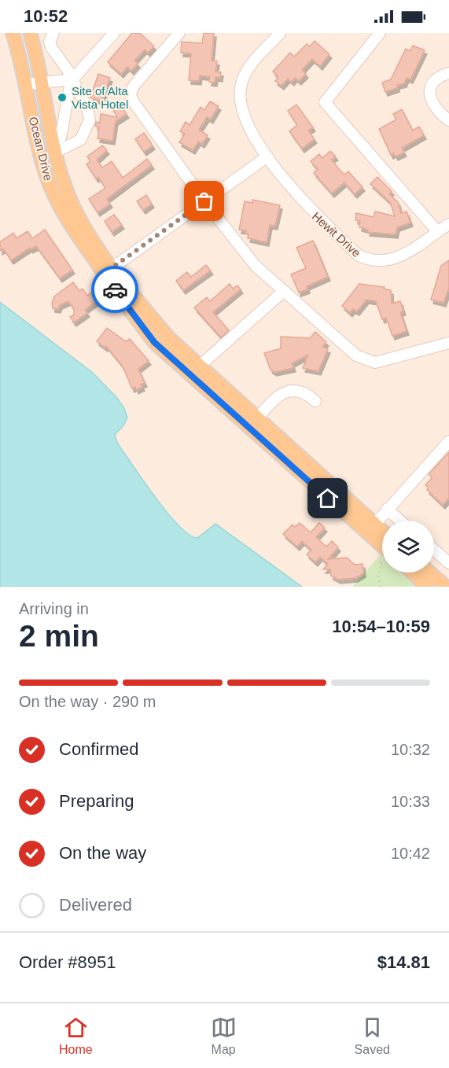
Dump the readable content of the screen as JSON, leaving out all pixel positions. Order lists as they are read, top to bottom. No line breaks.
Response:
{"streets":{"main road":["Ocean Drive"],"street":["Hewit Drive"]},"places":["Site of Alta Vista Hotel"],"page":{"status":"10:52","heading":["2 min","Arriving in","10:54–10:59"],"panel":["Order #8951","$14.81"],"bar":"On the way · 290 m","list":[["Confirmed","10:32"],["Preparing","10:33"],["On the way","10:42"],"Delivered"],"tabs":["Home","Map","Saved"]}}
